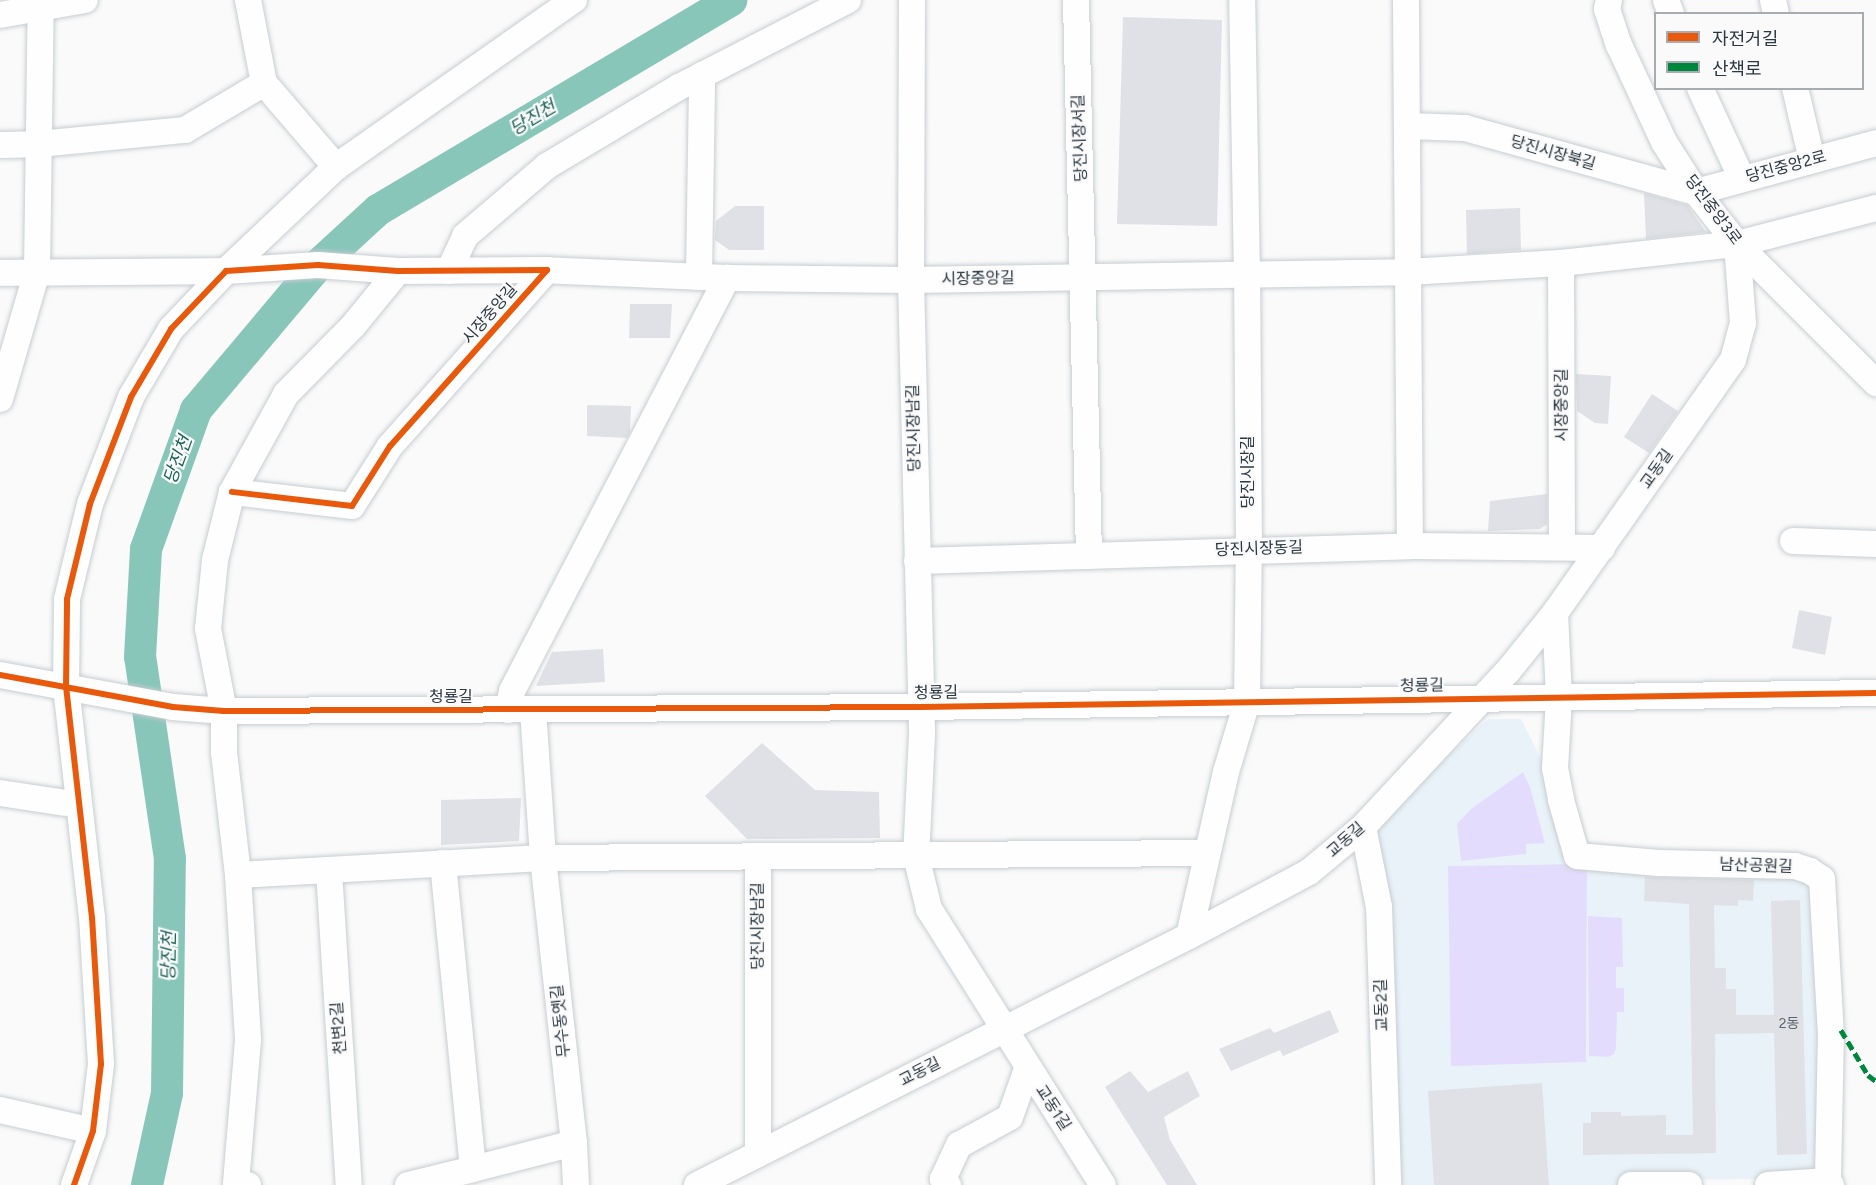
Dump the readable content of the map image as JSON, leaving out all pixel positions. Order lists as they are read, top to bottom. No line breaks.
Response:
{"streets":{"street":["당진시장서길","당진시장북길","당진중앙2로","당진중앙3로","시장중앙길","당진시장남길","교동길","당진시장길","당진시장동길","청룡길","남산공원길","교동2길","무수동옛길","천변2길","교동1길"]},"crossings":[["당진시장서길","시장중앙길"],["당진시장북길","당진중앙2로"],["당진시장북길","당진중앙3로"],["당진중앙2로","당진중앙3로"],["당진중앙3로","교동길"],["시장중앙길","당진시장남길"],["시장중앙길","당진시장길"],["시장중앙길","당진시장동길"],["당진시장남길","교동길"],["당진시장남길","당진시장동길"],["당진시장남길","청룡길"],["당진시장남길","교동1길"],["교동길","당진시장길"],["교동길","당진시장동길"],["교동길","청룡길"],["교동길","교동2길"],["교동길","교동1길"],["당진시장길","당진시장동길"],["당진시장길","청룡길"],["청룡길","남산공원길"],["청룡길","무수동옛길"]],"water":["당진천"],"house_numbers":["2동"],"legend":["자전거길","산책로"]}
